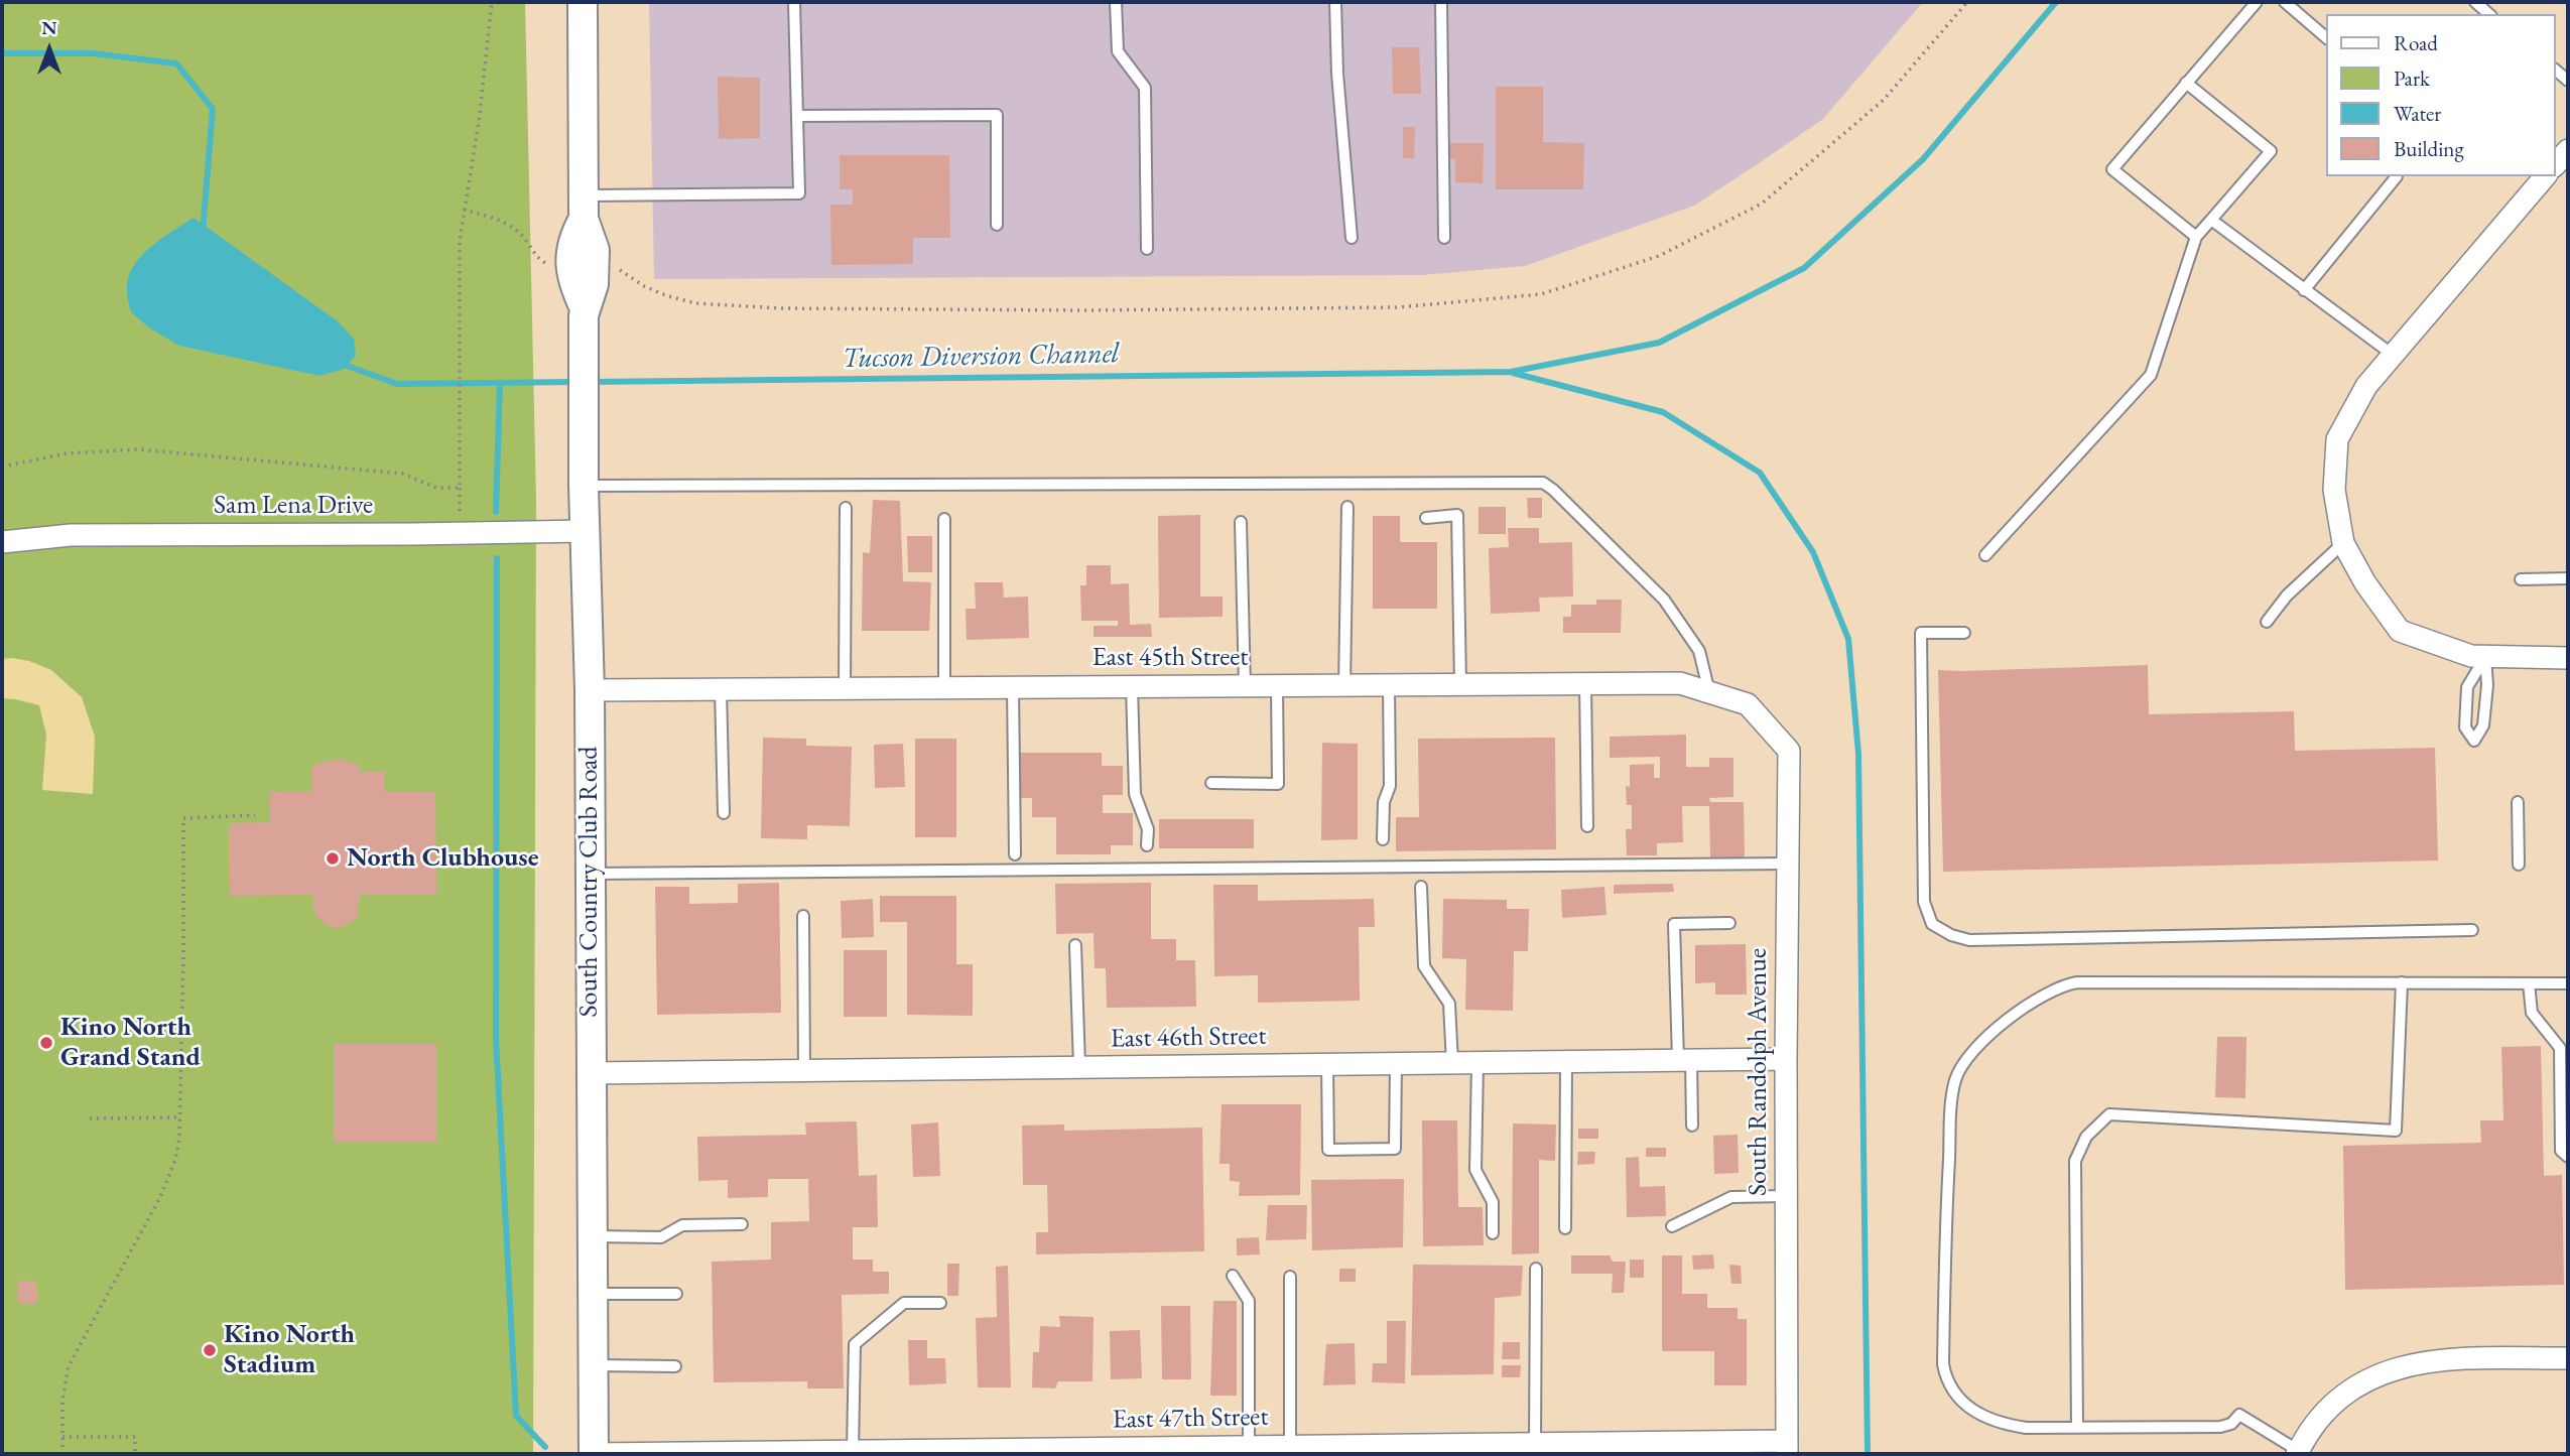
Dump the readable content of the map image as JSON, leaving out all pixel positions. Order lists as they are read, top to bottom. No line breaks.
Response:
{"streets":{"street":["Sam Lena Drive","East 45th Street","South Country Club Road","East 46th Street","South Randolph Avenue","East 47th Street"]},"crossings":[["Sam Lena Drive","South Country Club Road"],["East 45th Street","South Country Club Road"],["East 45th Street","South Randolph Avenue"],["South Country Club Road","East 46th Street"],["South Country Club Road","East 47th Street"],["East 46th Street","South Randolph Avenue"],["South Randolph Avenue","East 47th Street"]],"water":["Tucson Diversion Channel"],"places":["North Clubhouse","Kino North Grand Stand","Kino North Stadium"],"legend":["Road","Park","Water","Building"],"north":"top"}
